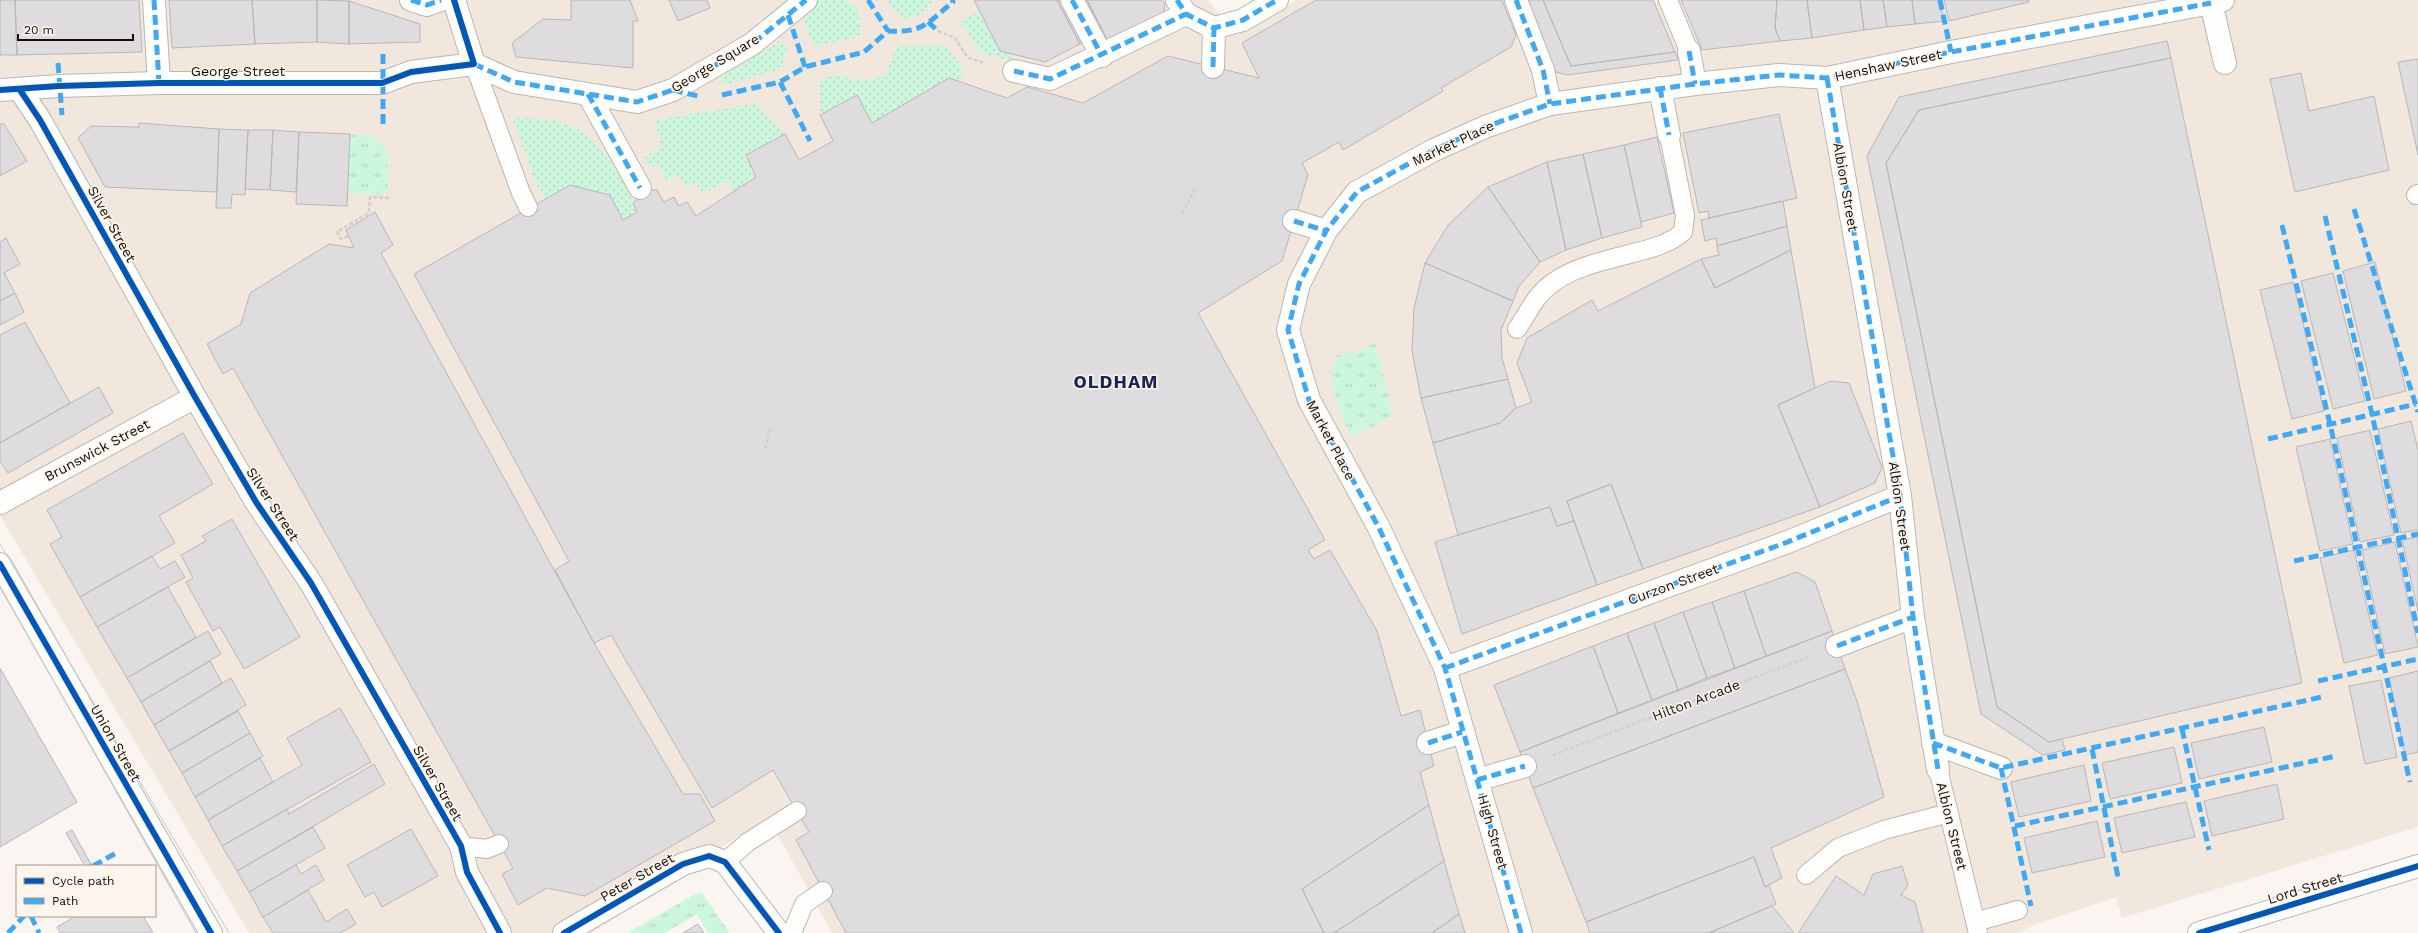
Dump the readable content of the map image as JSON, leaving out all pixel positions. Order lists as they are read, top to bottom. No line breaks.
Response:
{"streets":{"street":["George Square","Henshaw Street","George Street","Market Place","Albion Street","Silver Street","Brunswick Street","Curzon Street","Union Street","High Street","Peter Street","Lord Street"],"path":["Hilton Arcade"]},"crossings":[["George Square","George Street"],["Henshaw Street","Market Place"],["Henshaw Street","Albion Street"],["George Street","Silver Street"],["Market Place","Curzon Street"],["Market Place","High Street"],["Albion Street","Curzon Street"],["Silver Street","Brunswick Street"]],"districts":["OLDHAM"],"legend":["Cycle path","Path"],"scale_bar":"20 m"}
